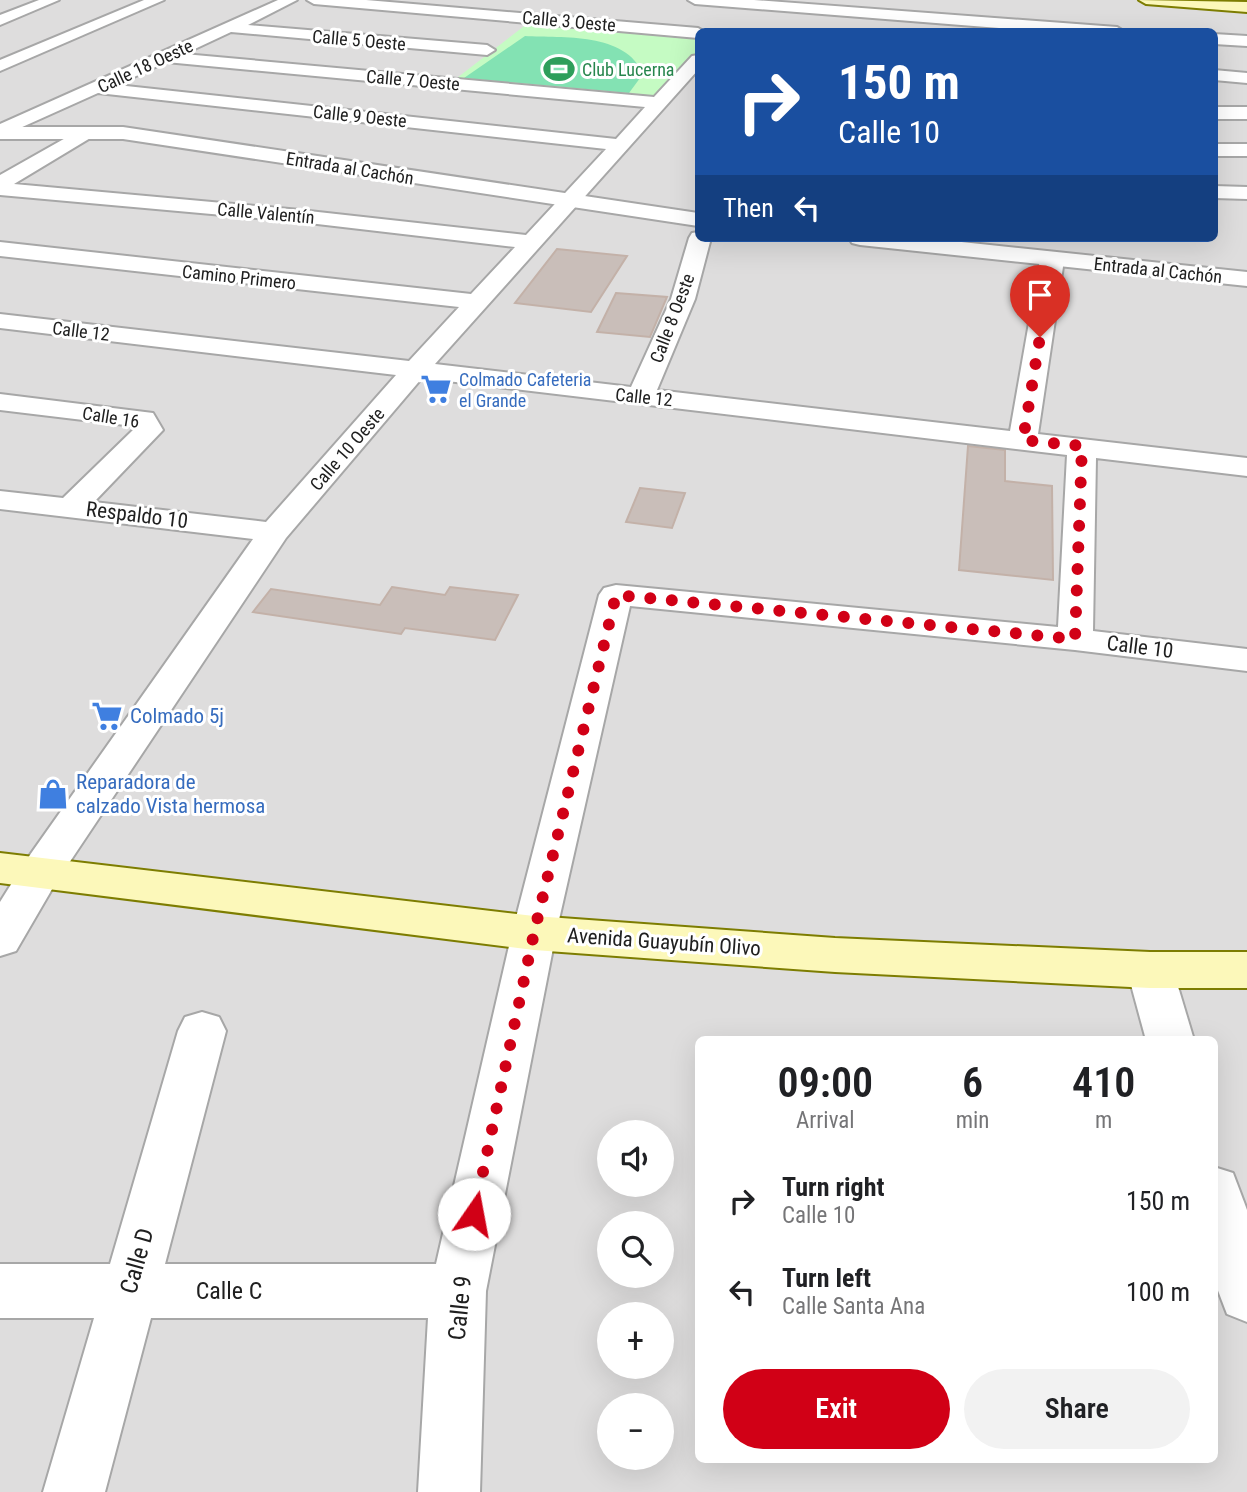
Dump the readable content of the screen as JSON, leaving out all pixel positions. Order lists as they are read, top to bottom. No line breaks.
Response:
{"streets":{"main road":["Avenida Guayubín Olivo"],"street":["Calle 3 Oeste","Calle 5 Oeste","Calle 18 Oeste","Calle 7 Oeste","Calle 9 Oeste","Entrada al Cachón","Calle Valentín","Camino Primero","Calle 8 Oeste","Calle 12","Calle 16","Calle 10 Oeste","Respaldo 10","Calle 10","Calle D","Calle C","Calle 9"]},"crossings":[["Calle 5 Oeste","Calle 18 Oeste"],["Calle 18 Oeste","Calle 7 Oeste"],["Calle 18 Oeste","Calle 9 Oeste"],["Calle 18 Oeste","Entrada al Cachón"],["Calle 7 Oeste","Calle 10 Oeste"],["Calle 9 Oeste","Calle 10 Oeste"],["Entrada al Cachón","Calle 10 Oeste"],["Calle Valentín","Calle 10 Oeste"],["Camino Primero","Calle 10 Oeste"],["Calle 8 Oeste","Calle 12"],["Calle 12","Calle 10 Oeste"],["Calle 16","Respaldo 10"],["Calle 10 Oeste","Respaldo 10"],["Calle 10 Oeste","Avenida Guayubín Olivo"],["Calle 10","Calle 9"],["Avenida Guayubín Olivo","Calle 9"],["Calle D","Calle C"],["Calle C","Calle 9"]],"places":{"sports":["Club Lucerna"],"supermarket":["Colmado Cafeteria el Grande","Colmado 5j"],"shop":["Reparadora de calzado Vista hermosa"]},"page":{"turn":["150 m","Calle 10"],"then":"Then","eta":["09:00","Arrival","6","min","410","m"],"map_buttons":["+","−"],"list":[{"name":"Turn right","note":"Calle 10","value":"150 m"},{"name":"Turn left","note":"Calle Santa Ana","value":"100 m"}],"buttons":["Exit","Share"]}}
